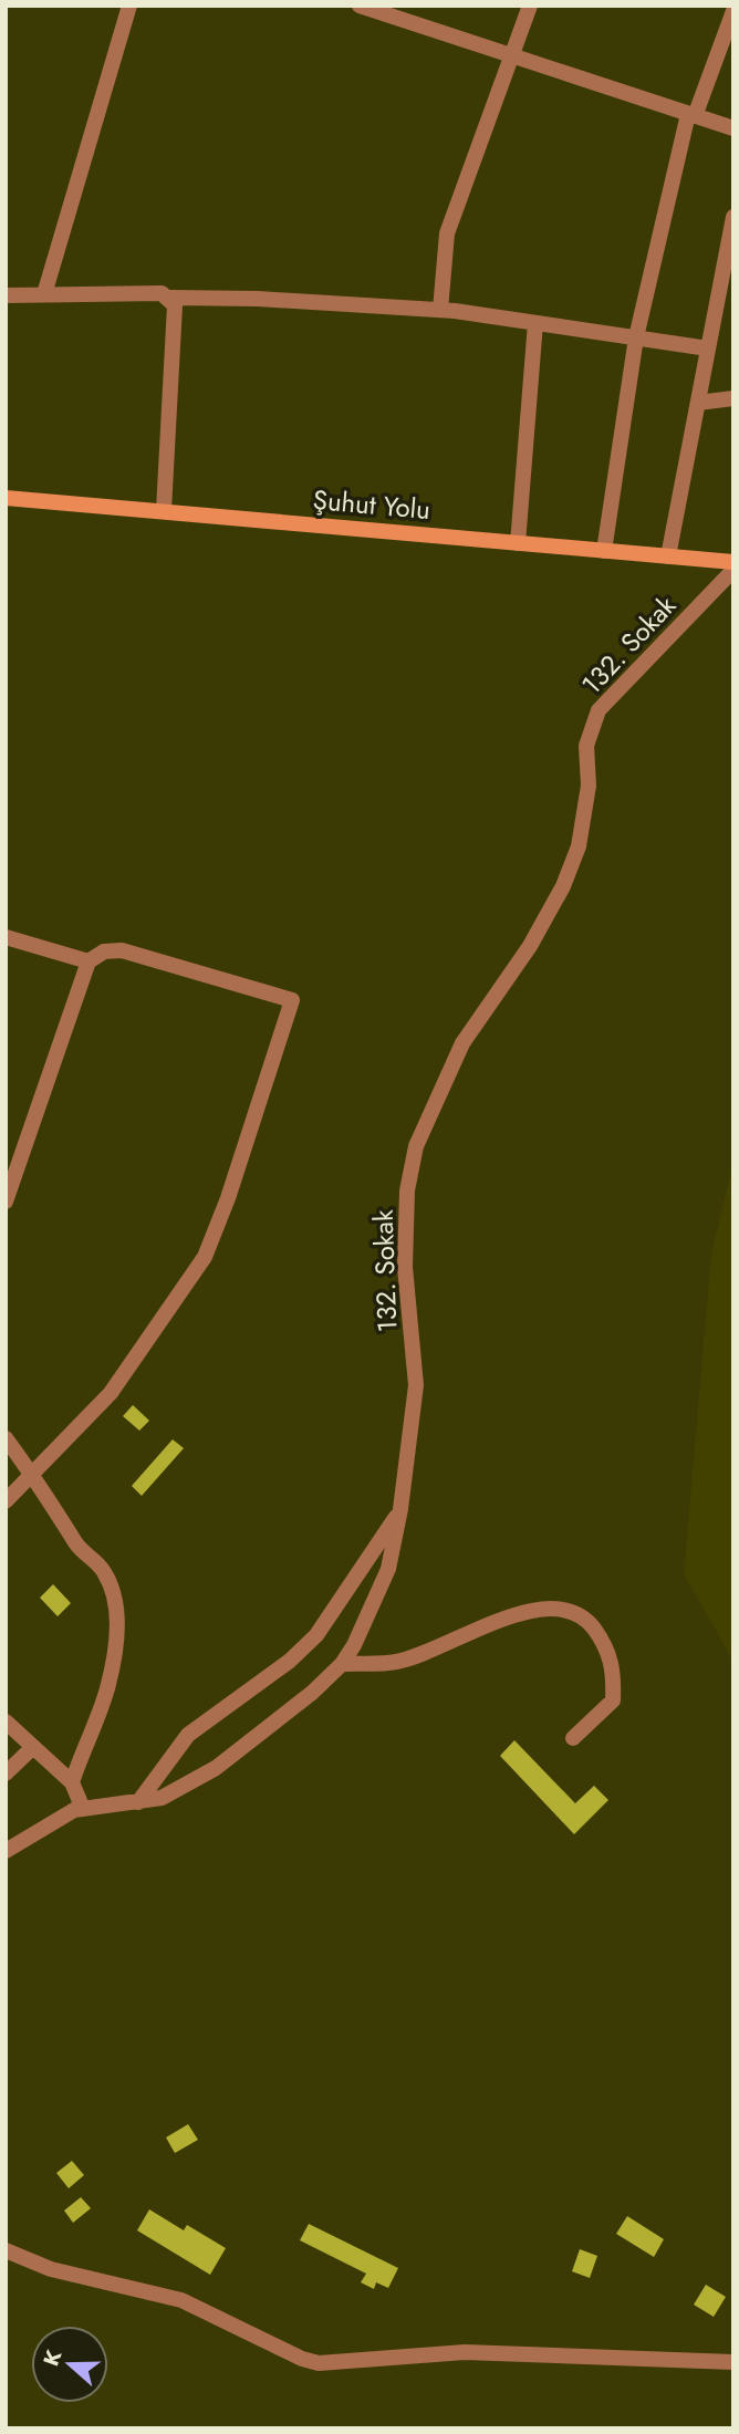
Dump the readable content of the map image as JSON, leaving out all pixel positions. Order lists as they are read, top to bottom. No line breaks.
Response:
{"streets":{"main road":["Şuhut Yolu"],"street":["132. Sokak"]},"north":"left"}
